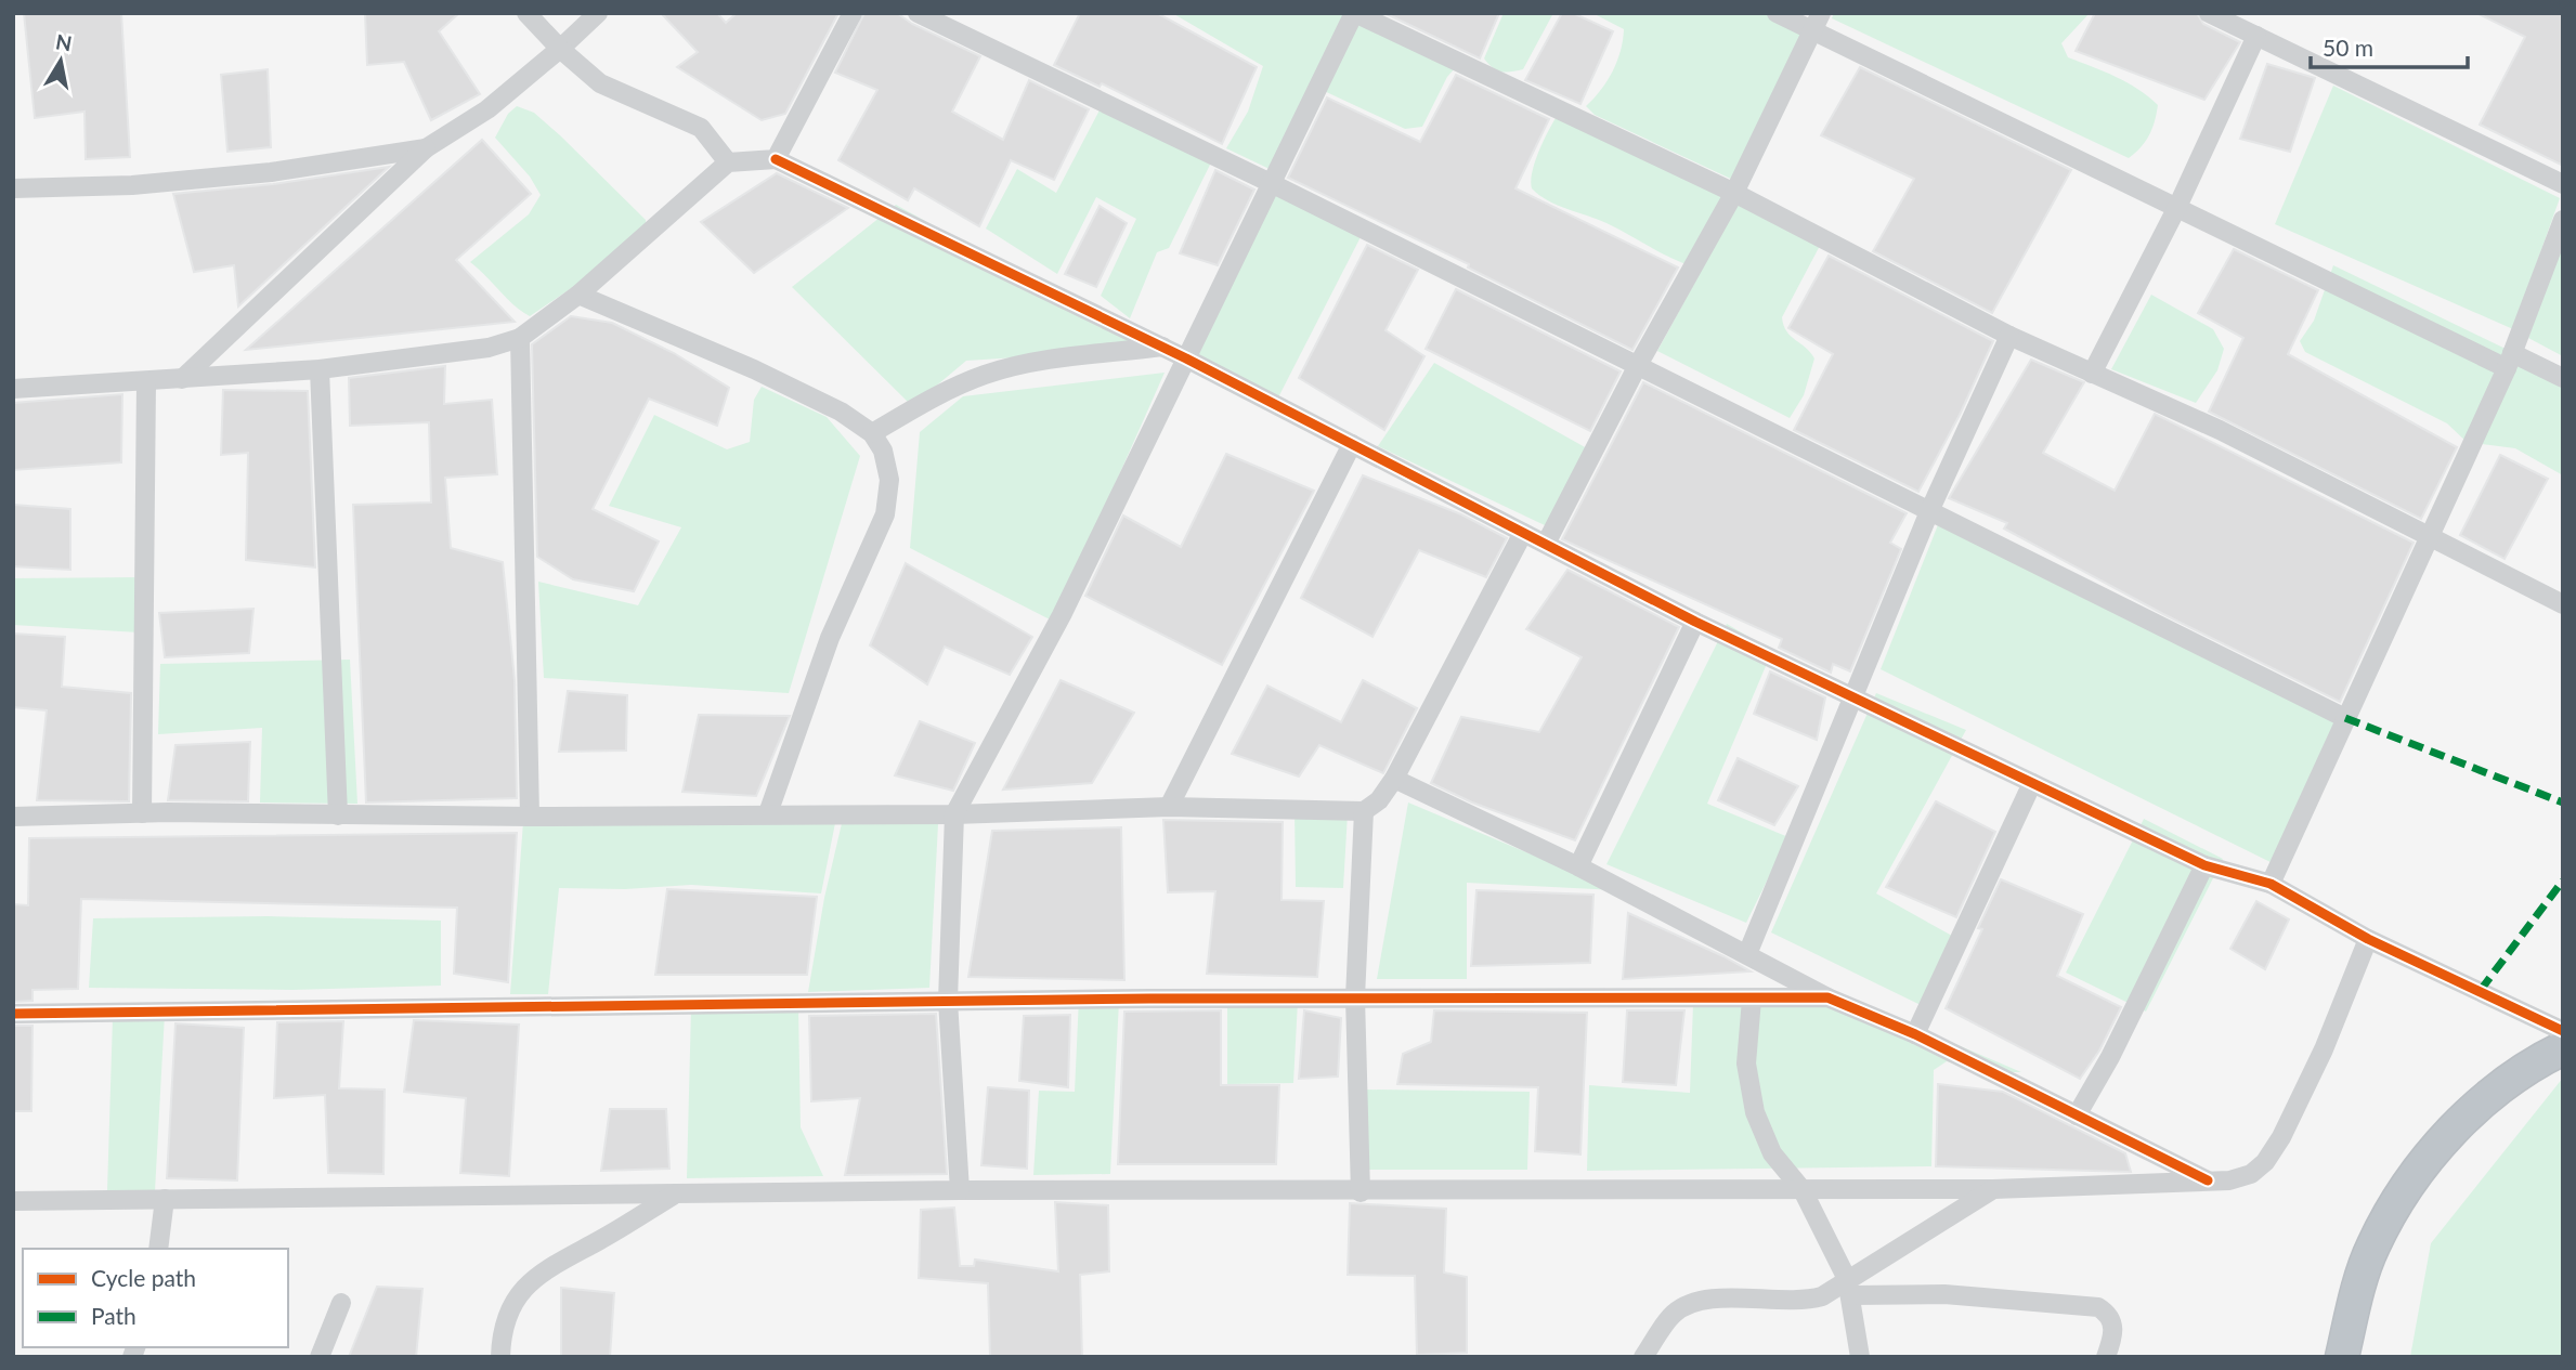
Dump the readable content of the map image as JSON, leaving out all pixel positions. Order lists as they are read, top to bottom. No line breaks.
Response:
{"legend":["Cycle path","Path"],"scale_bar":"50 m","north":"top"}
